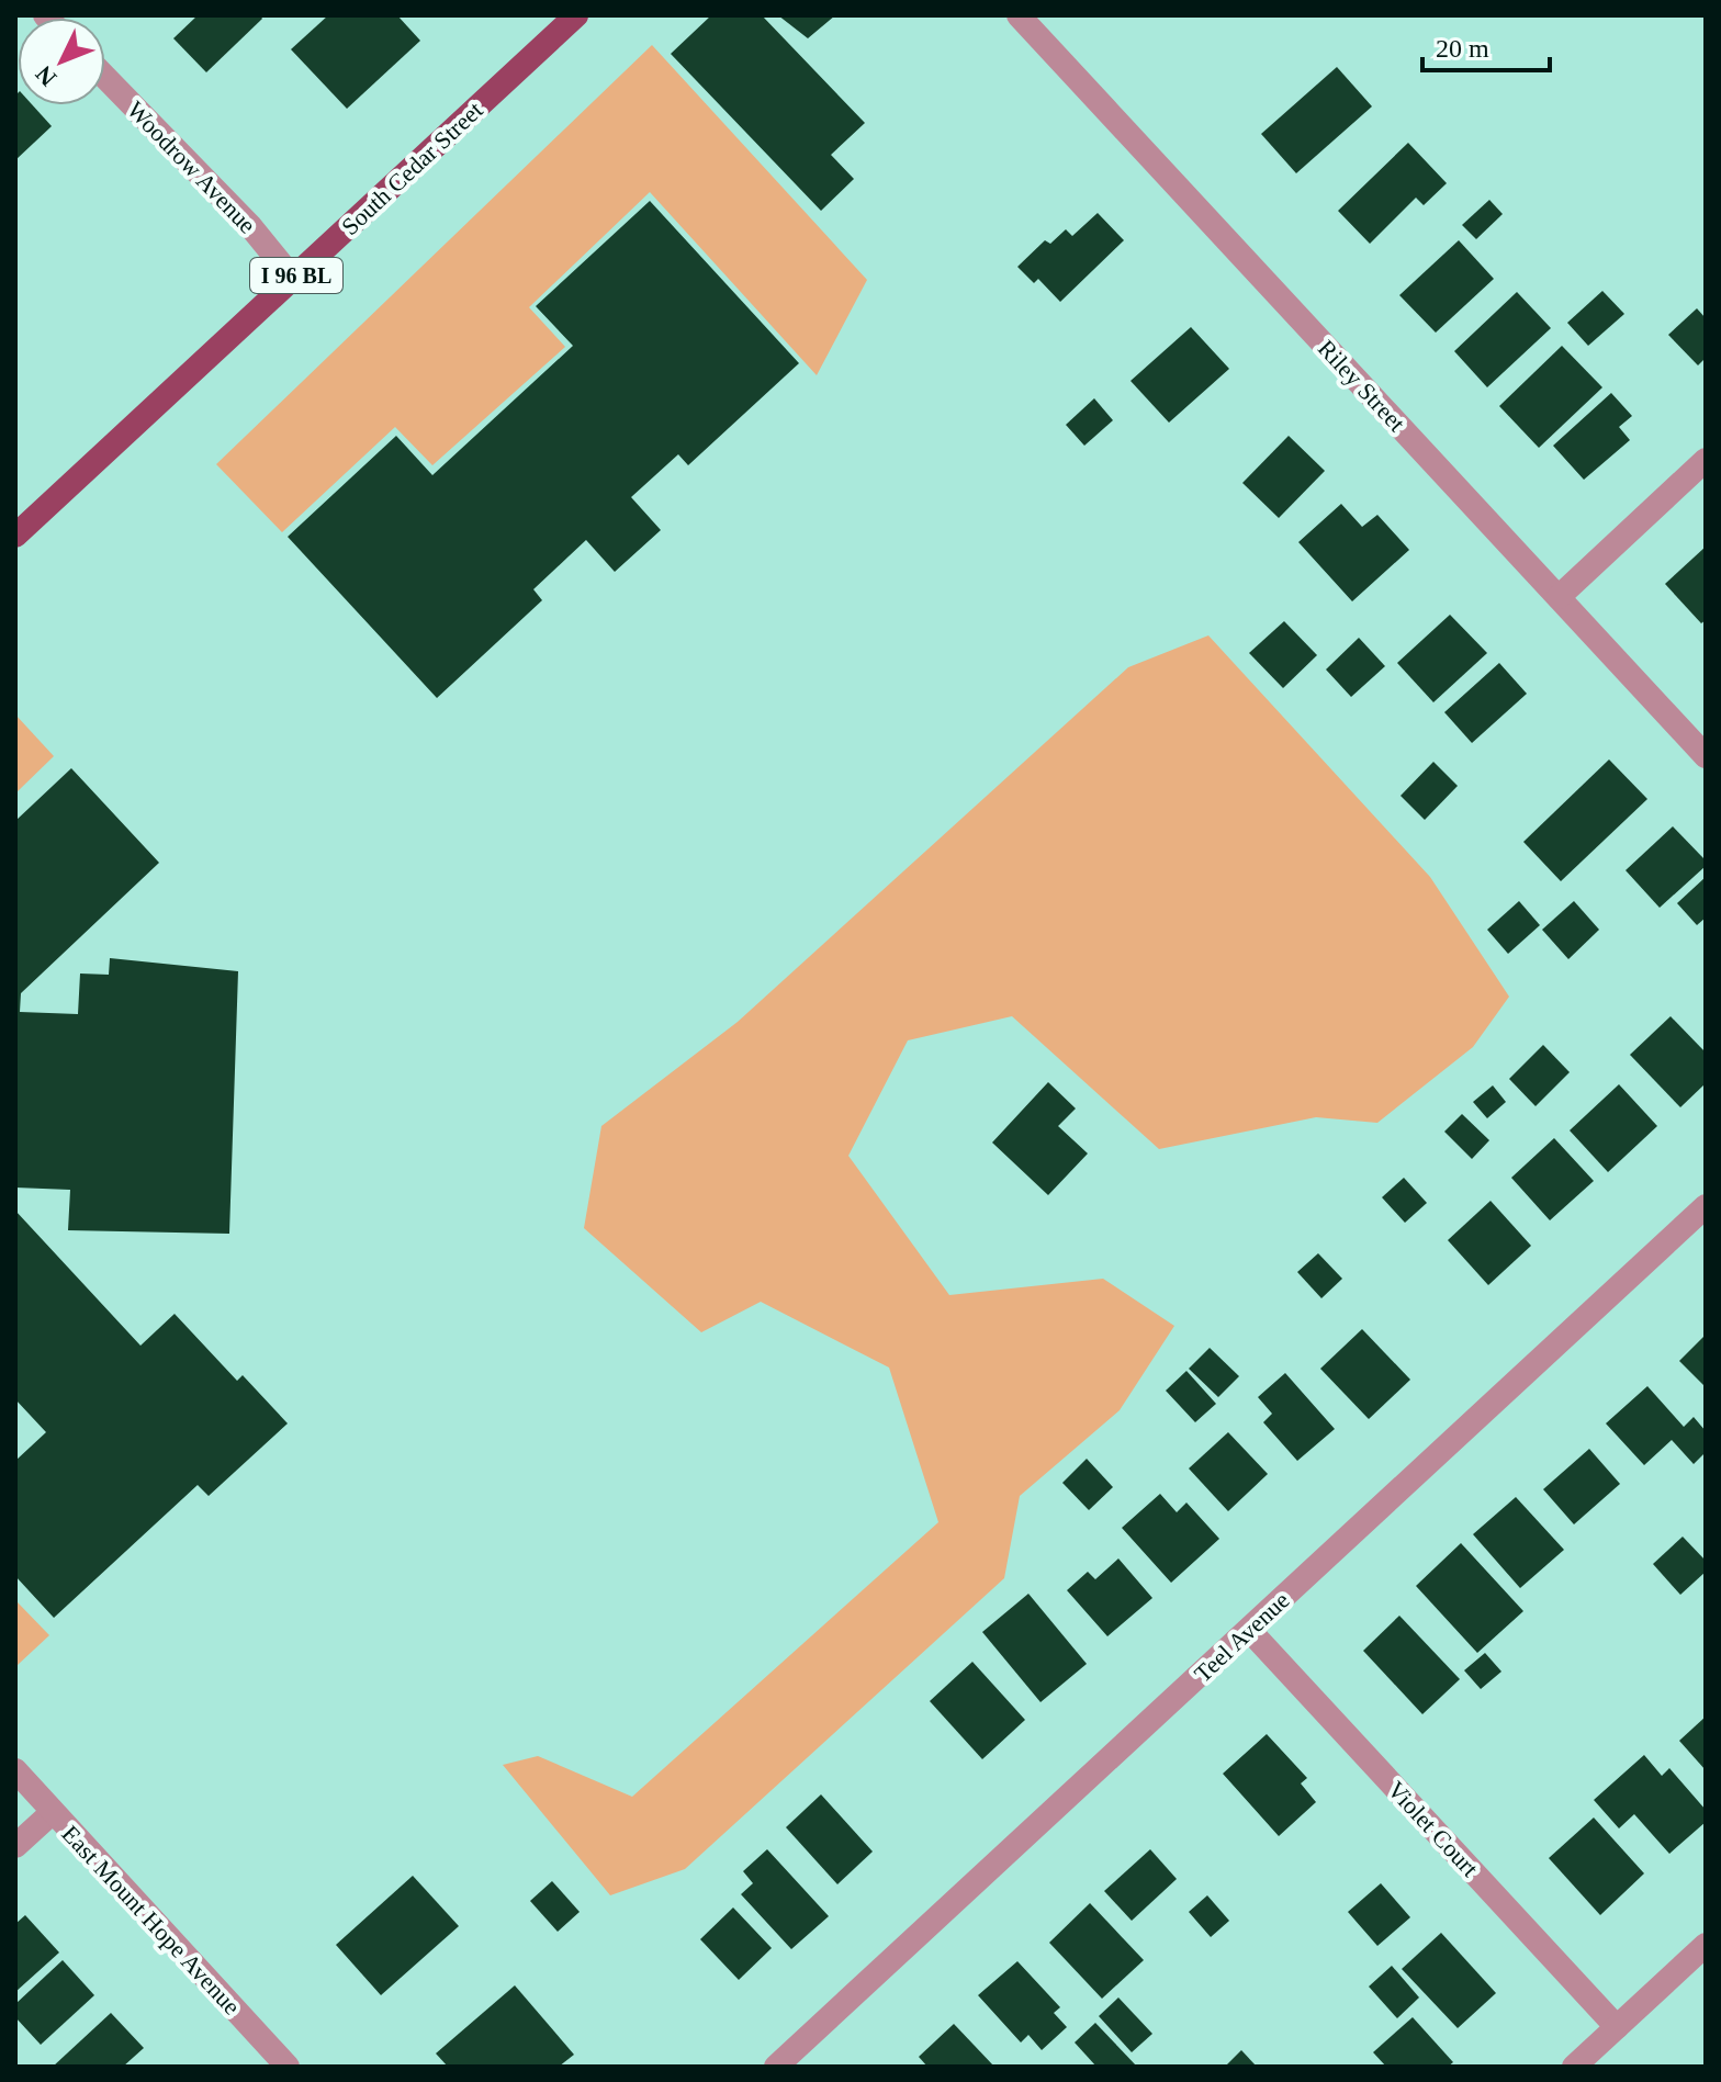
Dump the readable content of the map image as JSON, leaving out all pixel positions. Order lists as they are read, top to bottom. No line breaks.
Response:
{"streets":{"main road":["South Cedar Street","I 96 BL"],"street":["Woodrow Avenue","Riley Street","Teel Avenue","Violet Court","East Mount Hope Avenue"]},"crossings":[["Woodrow Avenue","South Cedar Street"],["Teel Avenue","Violet Court"]],"scale_bar":"20 m","north":"bottom left"}
